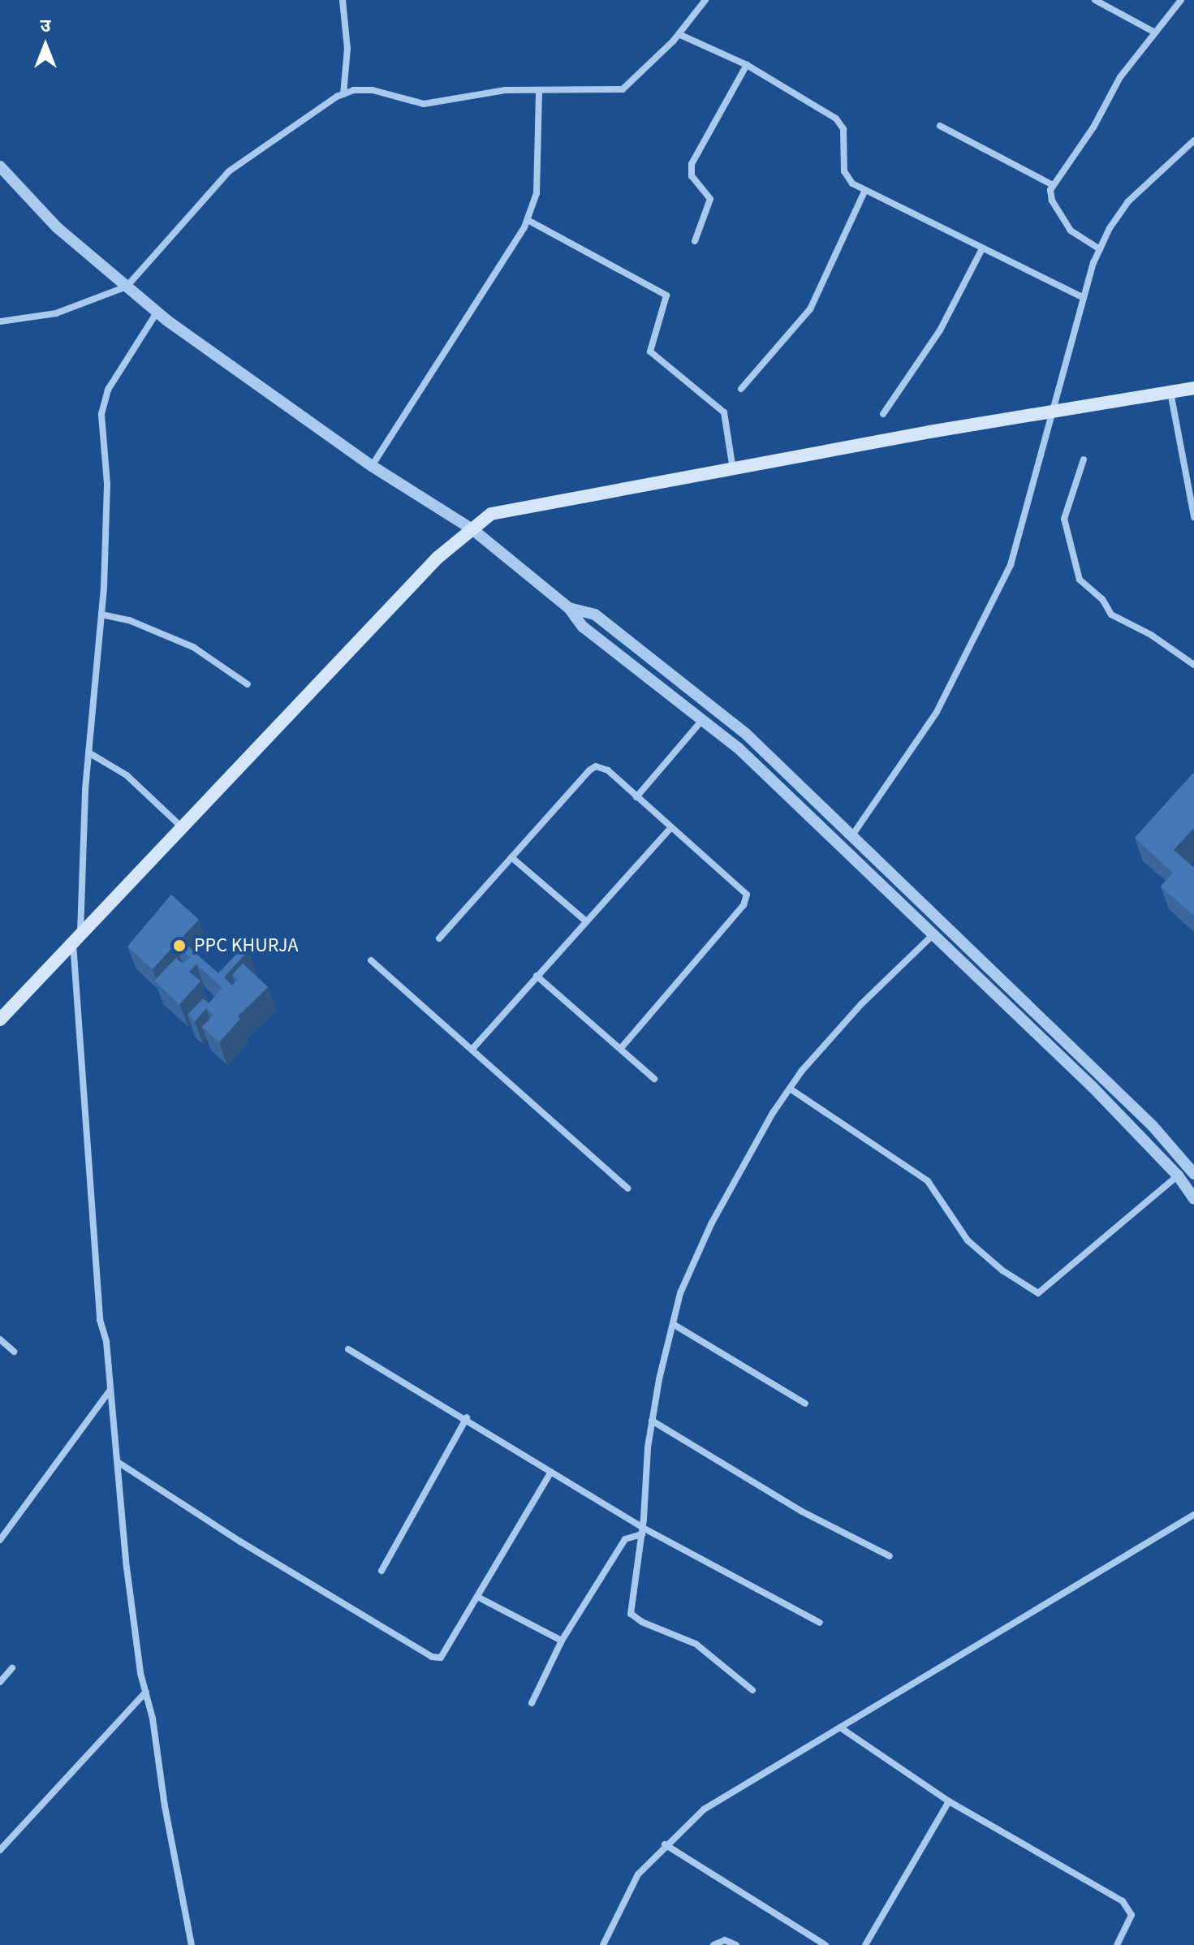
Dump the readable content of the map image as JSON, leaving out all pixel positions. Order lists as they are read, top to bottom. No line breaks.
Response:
{"places":["PPC KHURJA"],"north":"top"}
